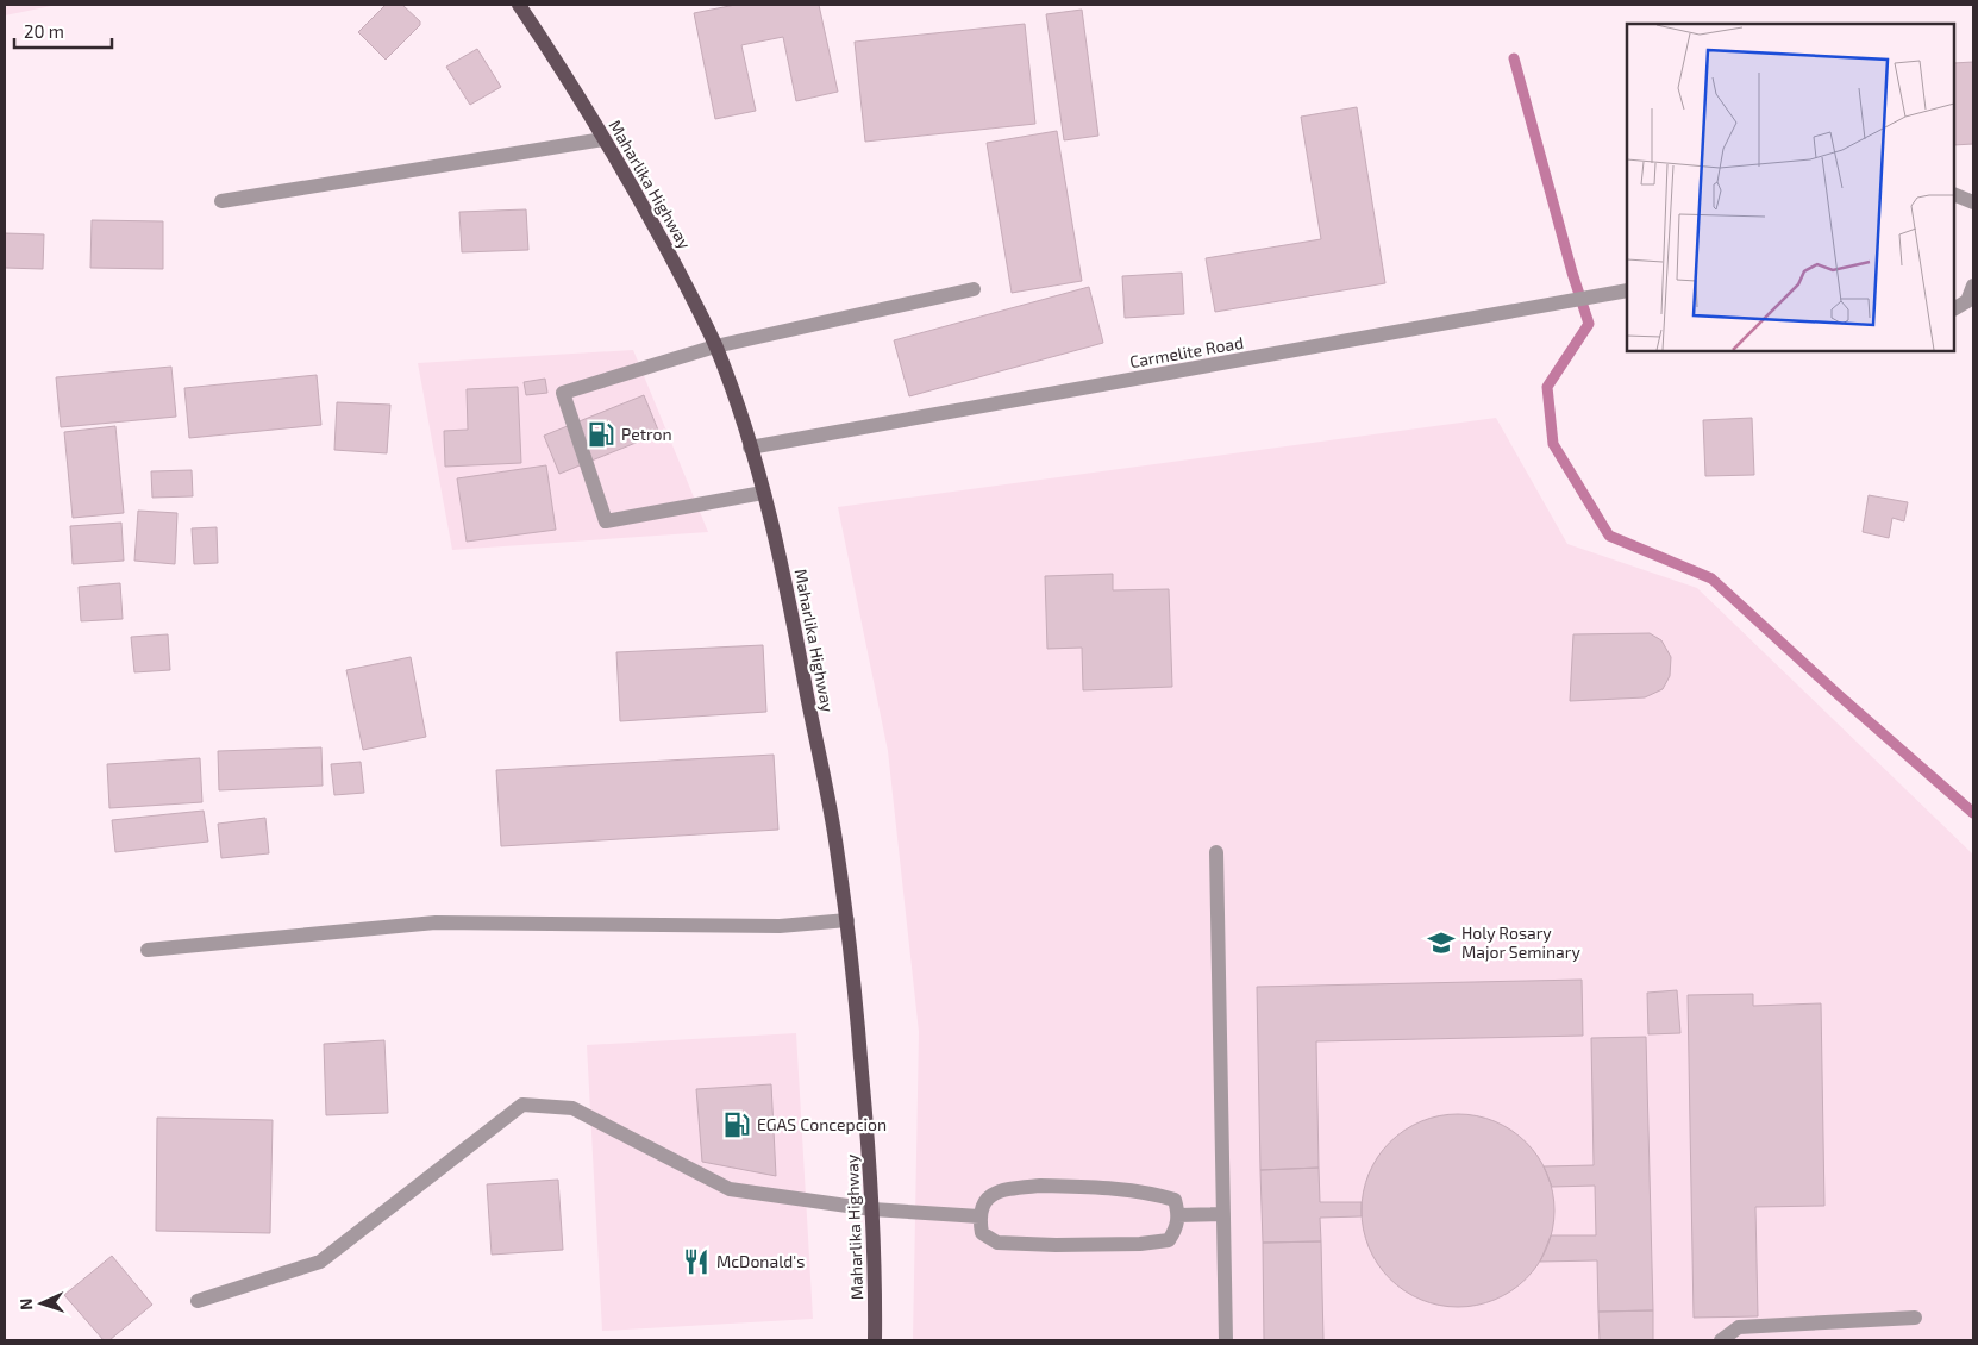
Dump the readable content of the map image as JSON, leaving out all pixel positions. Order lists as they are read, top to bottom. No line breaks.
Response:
{"streets":{"main road":["Maharlika Highway"],"street":["Carmelite Road"]},"crossings":[["Maharlika Highway","Carmelite Road"]],"places":{"fuel station":["Petron","EGAS Concepcion"],"school or university":["Holy Rosary Major Seminary"],"restaurant":["McDonald's"]},"scale_bar":"20 m","north":"left"}
